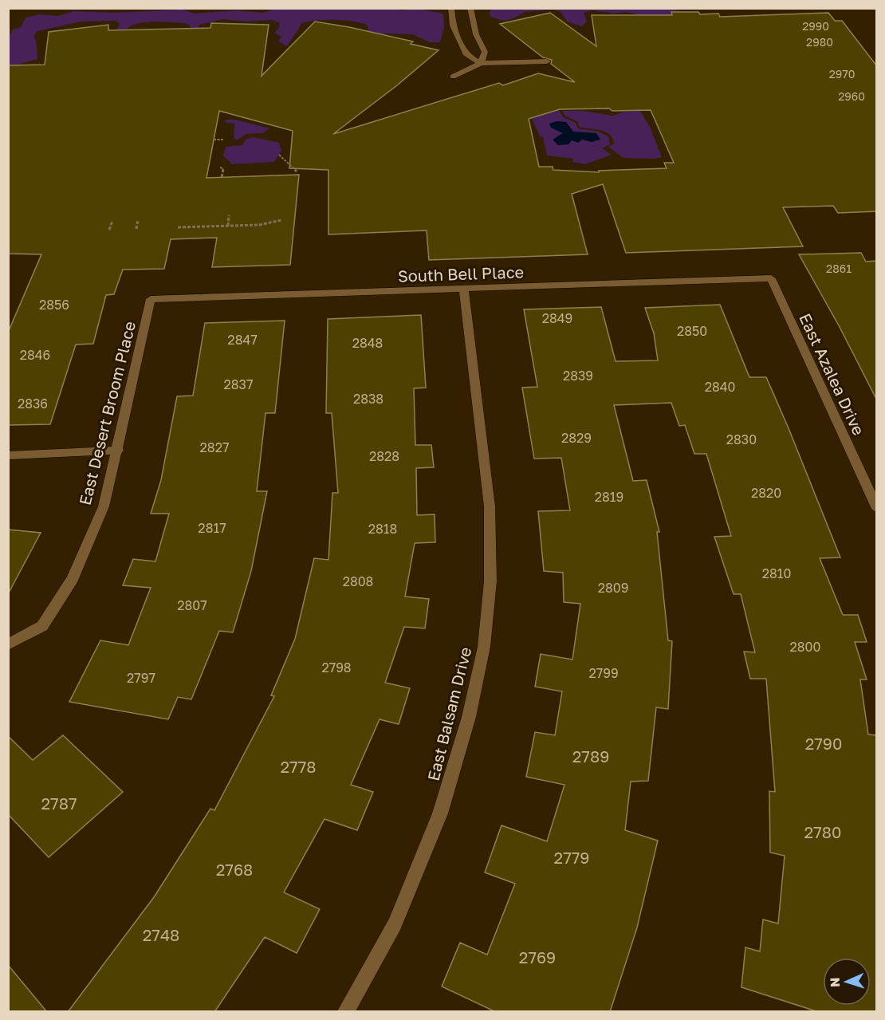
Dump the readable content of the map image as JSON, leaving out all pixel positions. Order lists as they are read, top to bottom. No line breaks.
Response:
{"streets":{"street":["South Bell Place","East Azalea Drive","East Desert Broom Place","East Balsam Drive"]},"crossings":[["South Bell Place","East Azalea Drive"],["South Bell Place","East Desert Broom Place"],["South Bell Place","East Balsam Drive"]],"house_numbers":["2990","2980","2970","2960","2861","2856","2849","2850","2847","2848","2846","2839","2837","2840","2838","2836","2829","2830","2827","2828","2820","2819","2817","2818","2810","2808","2809","2807","2800","2798","2799","2797","2790","2789","2778","2787","2780","2779","2768","2748","2769"],"north":"left"}
